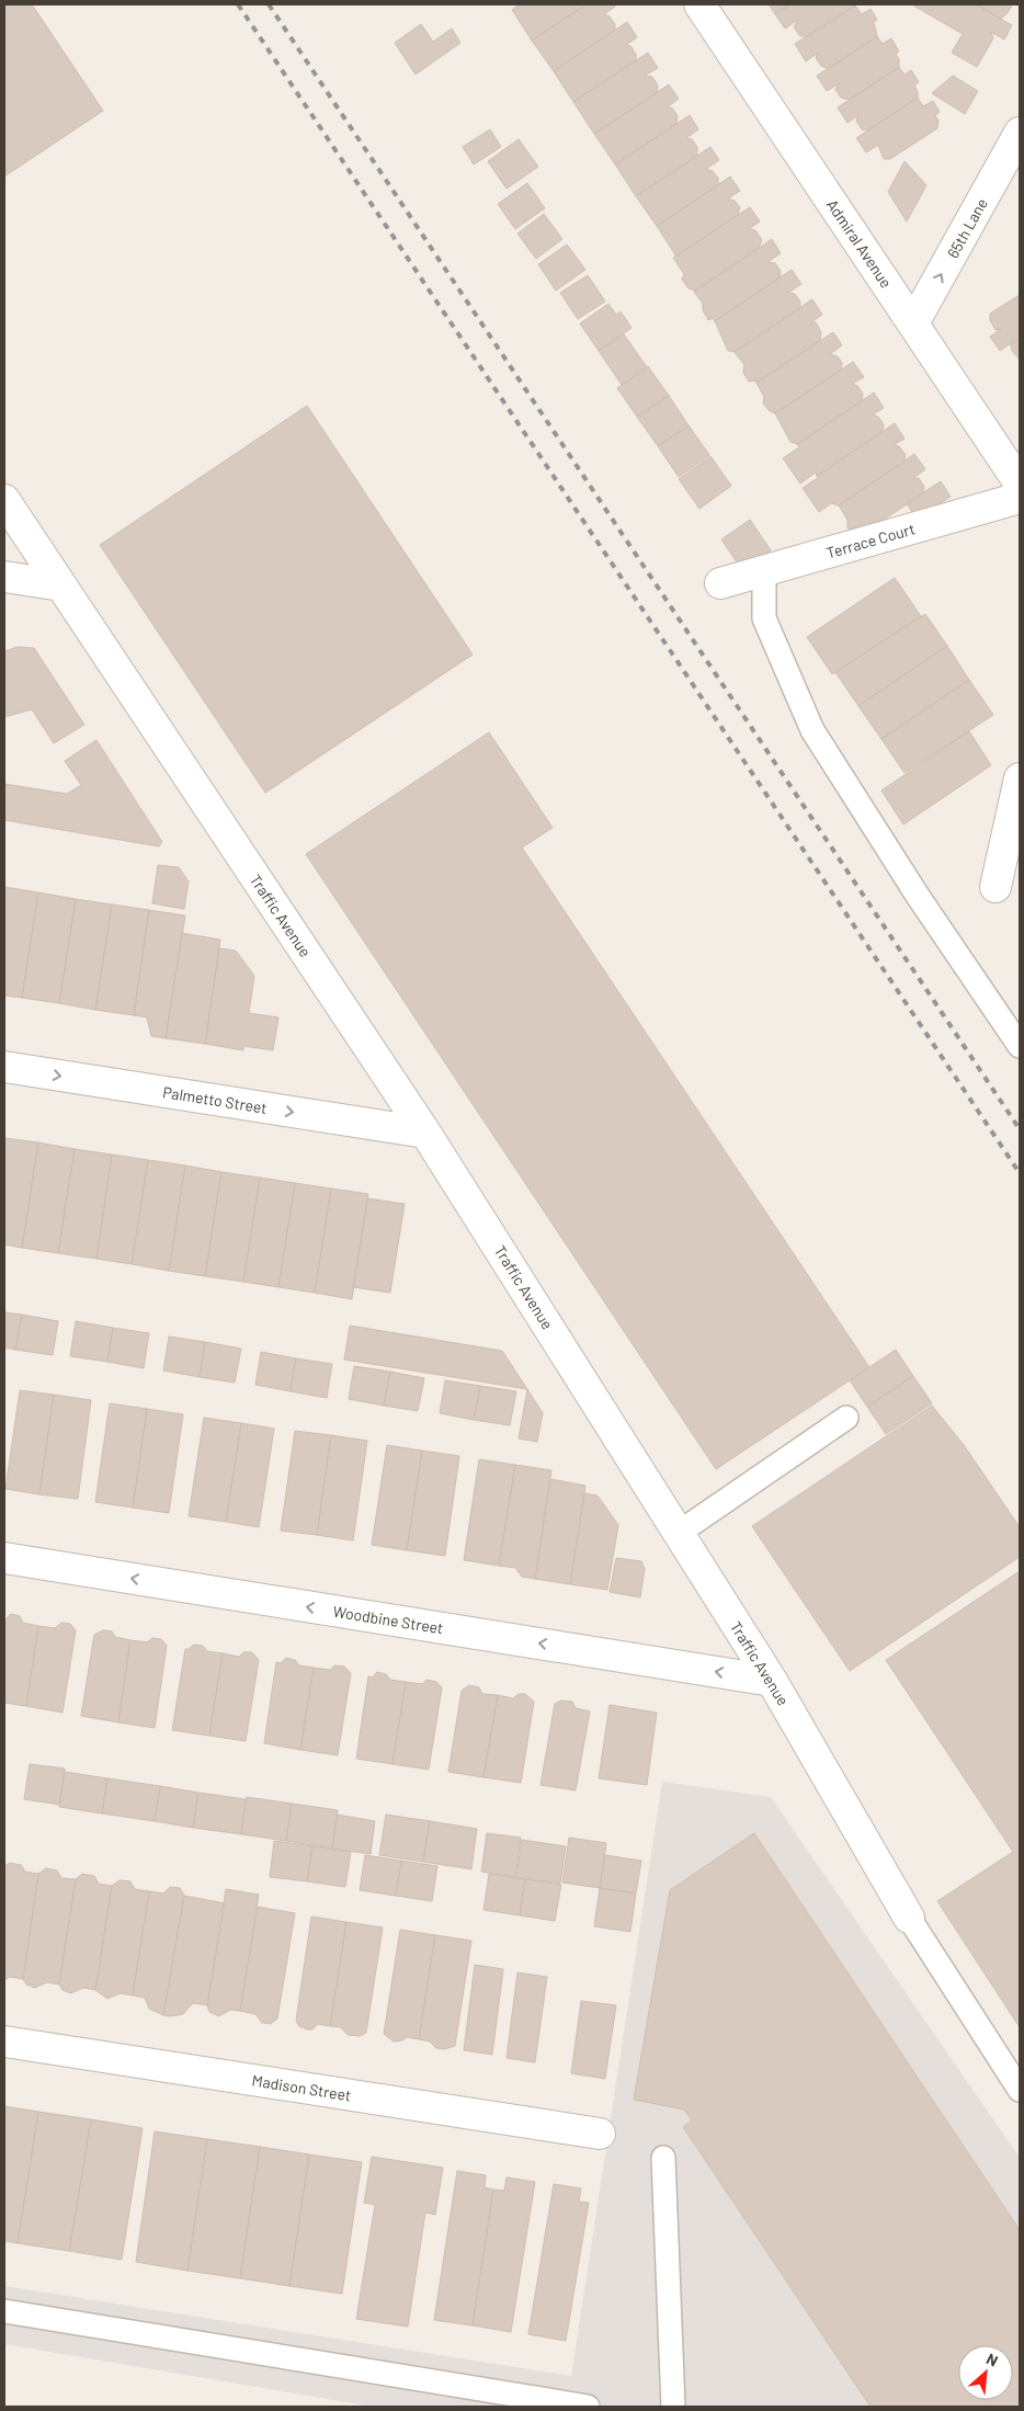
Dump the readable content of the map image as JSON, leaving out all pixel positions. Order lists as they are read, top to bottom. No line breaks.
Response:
{"streets":{"street":["65th Lane","Admiral Avenue","Terrace Court","Traffic Avenue","Palmetto Street","Woodbine Street","Madison Street"]},"crossings":[["65th Lane","Admiral Avenue"],["Traffic Avenue","Palmetto Street"],["Traffic Avenue","Woodbine Street"]],"one_way":["65th Lane","Palmetto Street","Woodbine Street"],"north":"top right"}
